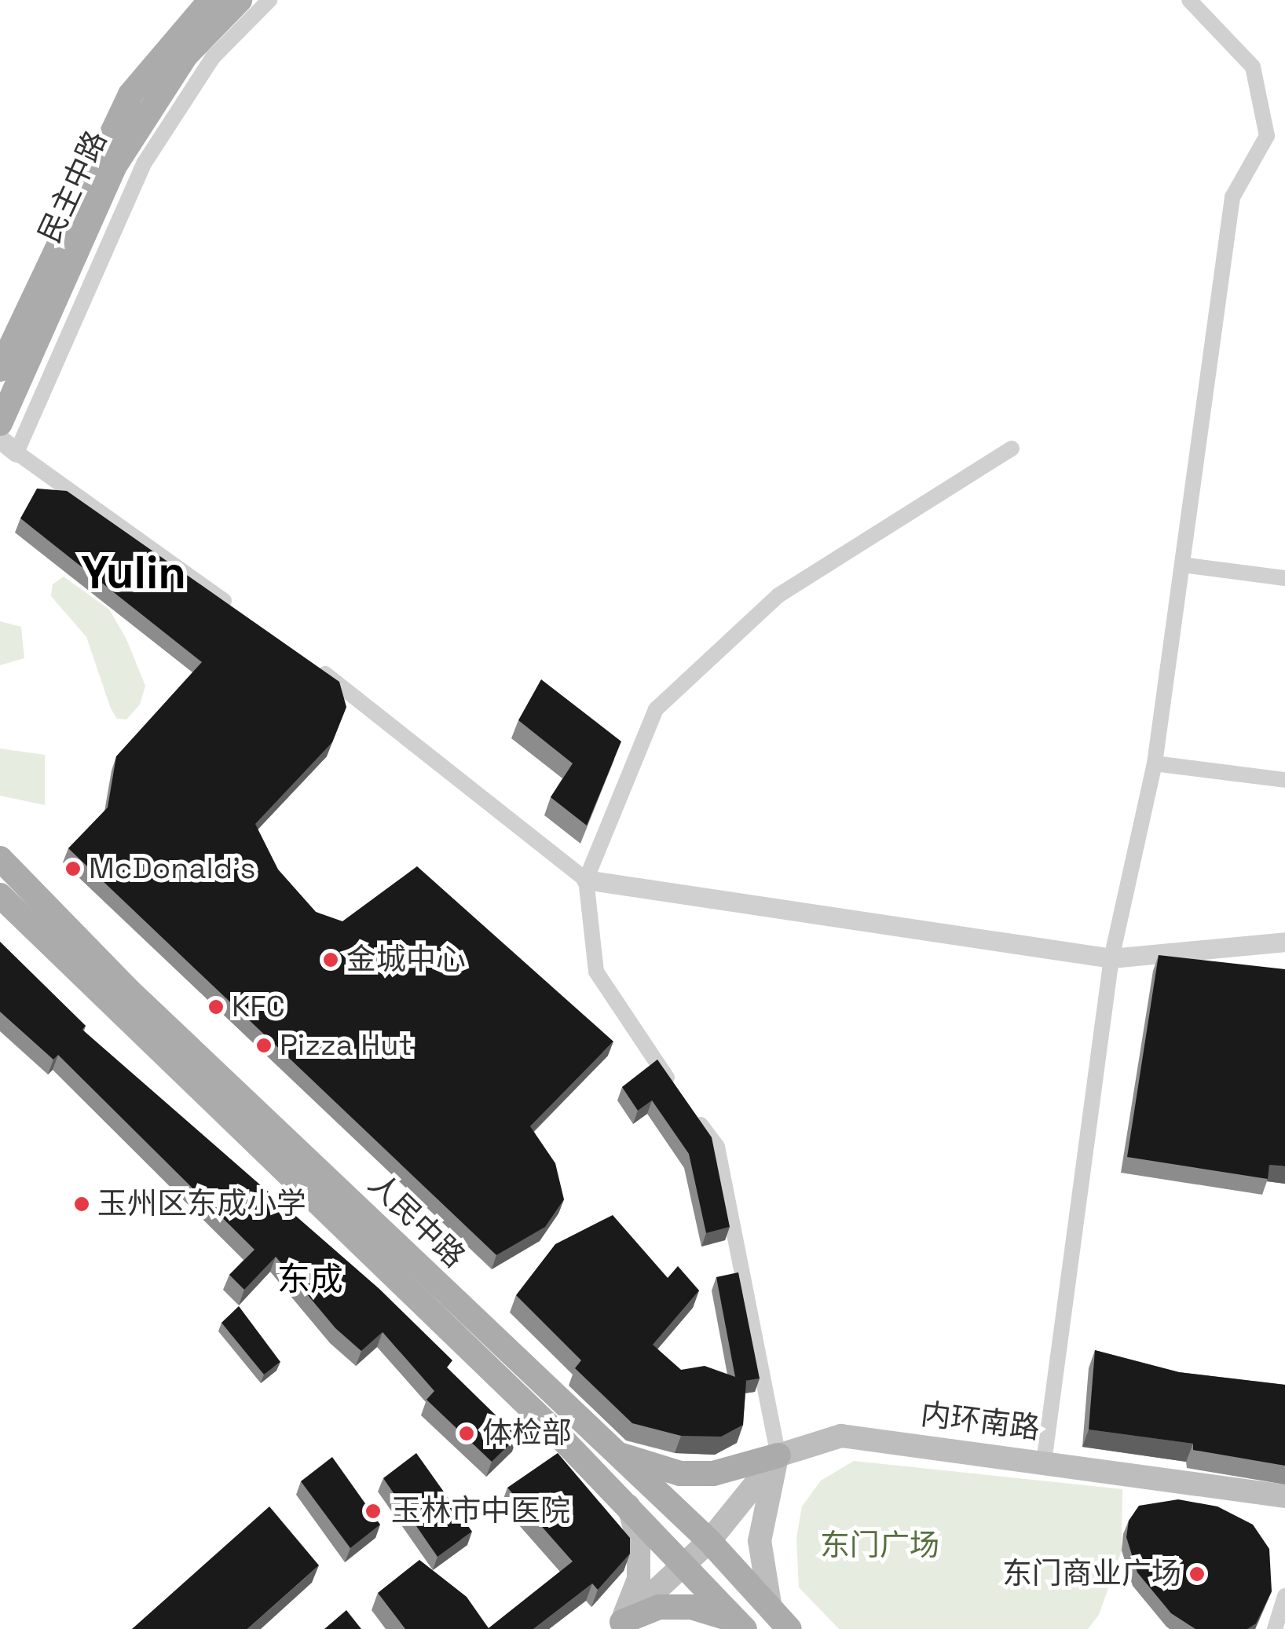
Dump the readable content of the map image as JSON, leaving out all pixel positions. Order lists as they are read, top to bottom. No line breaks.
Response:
{"streets":{"main road":["民主中路","人民中路","内环南路"]},"districts":["Yulin","东成"],"parks":["东门广场"],"places":["McDonald's","金城中心","KFC","Pizza Hut","玉州区东成小学","体检部","玉林市中医院","东门商业广场"]}
